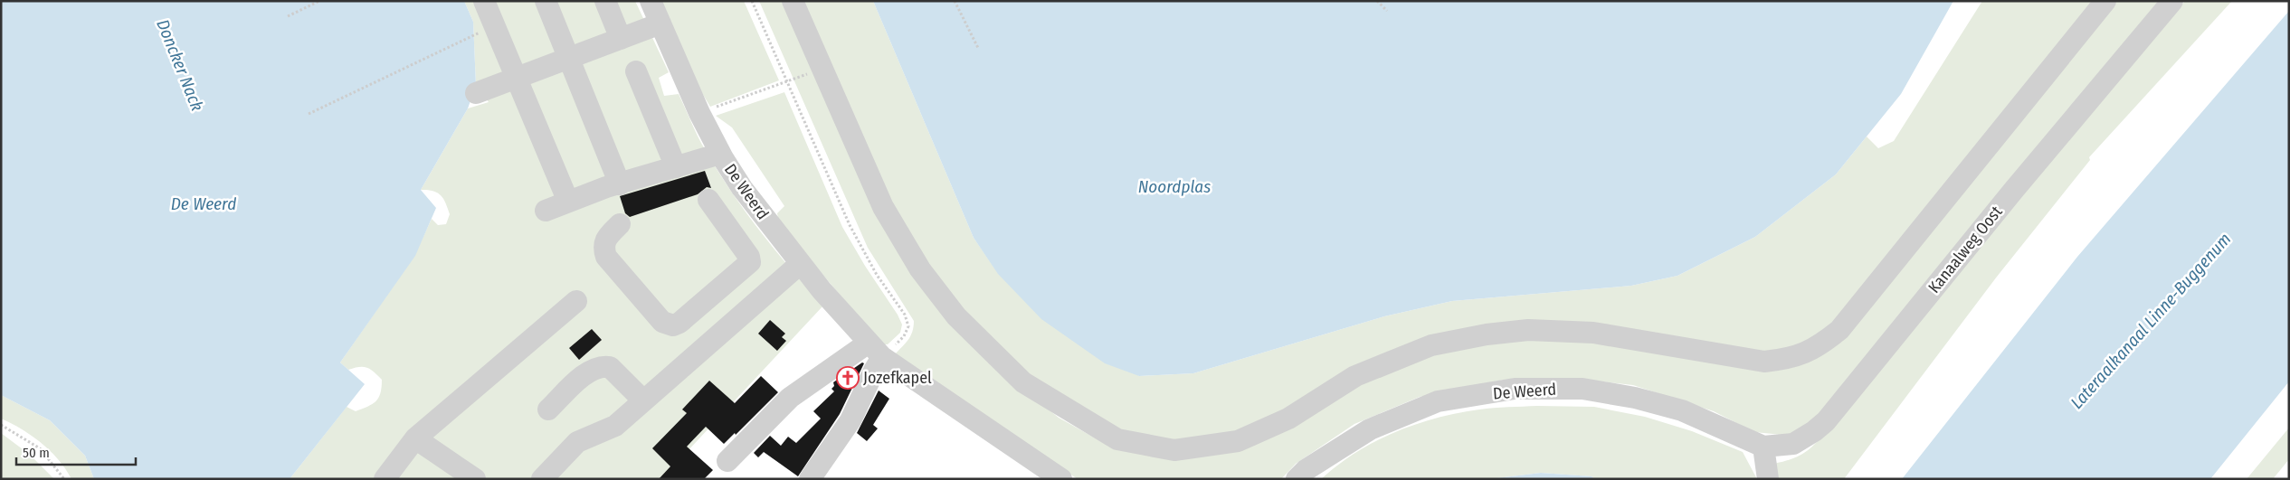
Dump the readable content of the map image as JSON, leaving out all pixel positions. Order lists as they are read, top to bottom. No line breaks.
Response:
{"streets":{"street":["De Weerd","Kanaalweg Oost"]},"crossings":[["De Weerd","Kanaalweg Oost"]],"water":["Doncker Nack","Noordplas","De Weerd","Lateraalkanaal Linne-Buggenum"],"places":{"church":["Jozefkapel"]},"scale_bar":"50 m"}
